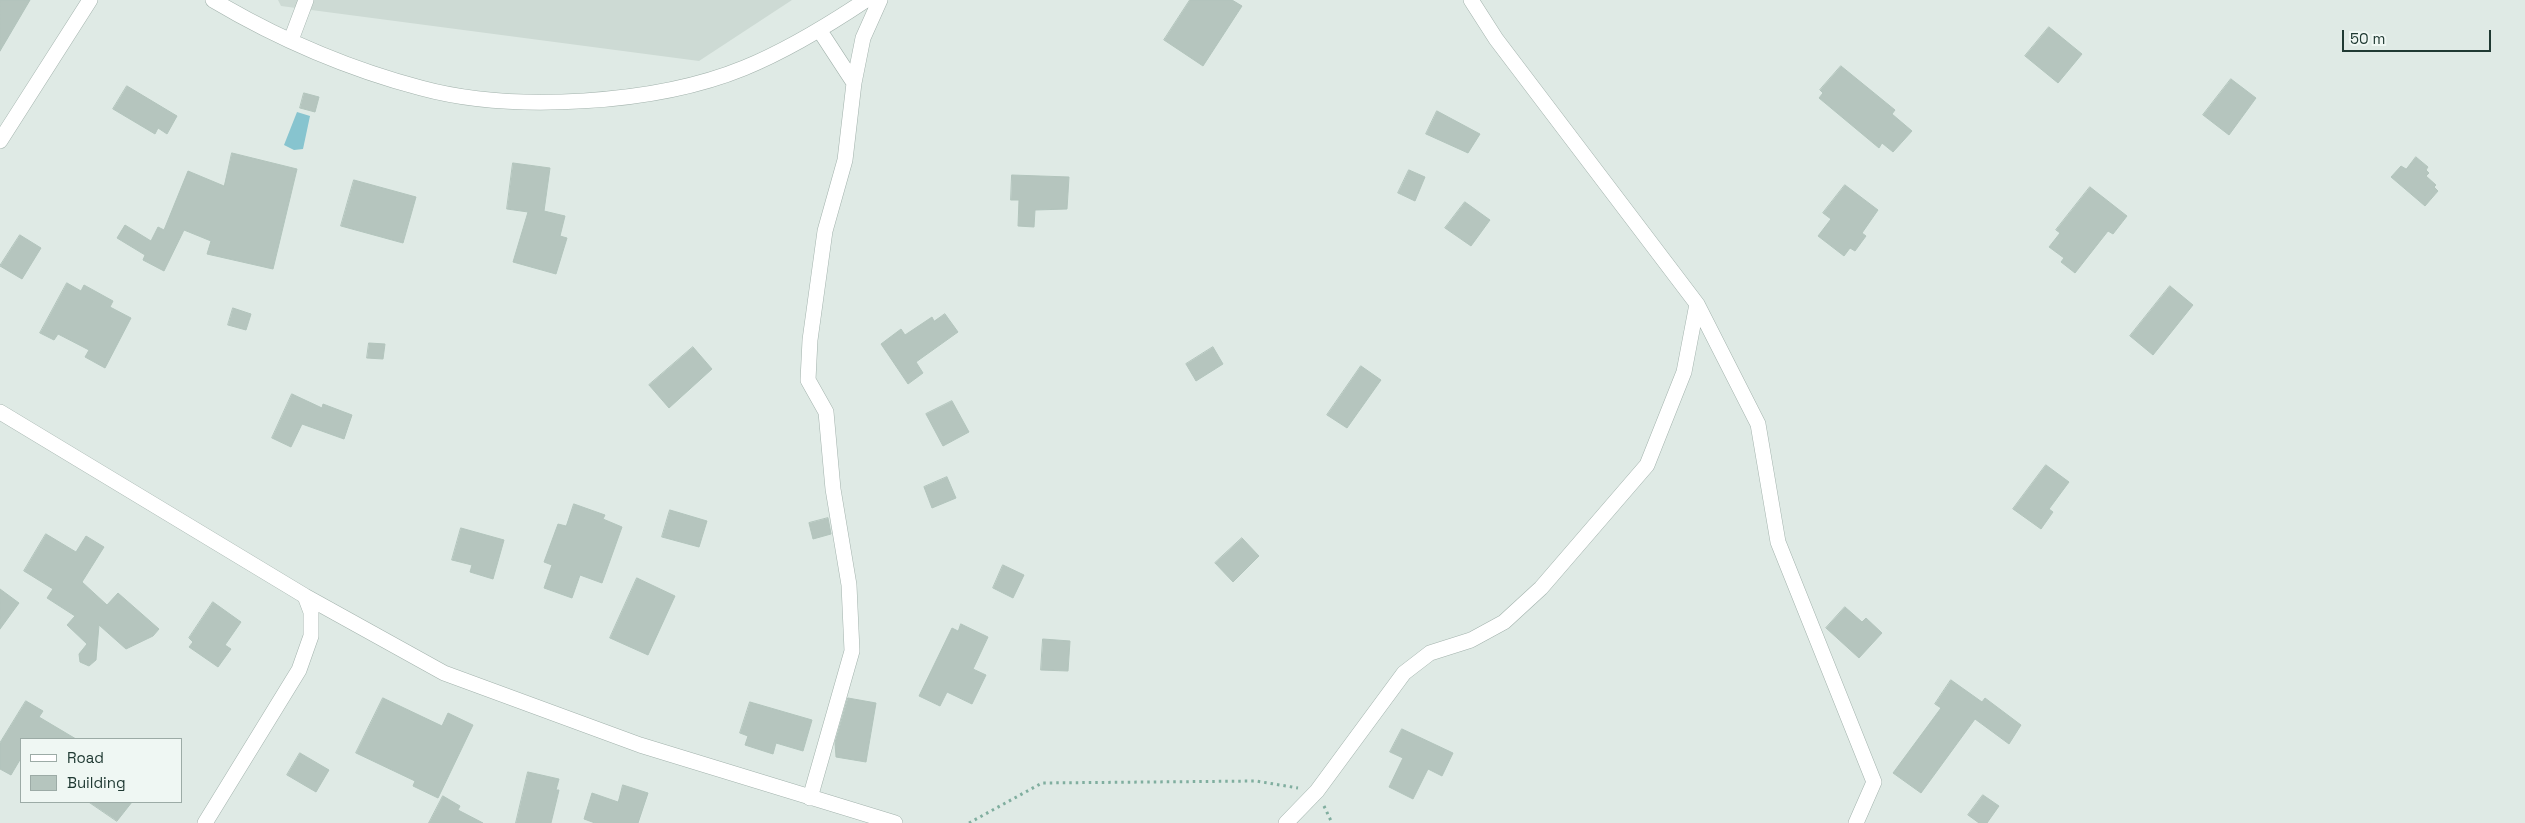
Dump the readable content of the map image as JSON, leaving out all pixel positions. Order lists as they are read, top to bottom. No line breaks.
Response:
{"legend":["Road","Building"],"scale_bar":"50 m"}
